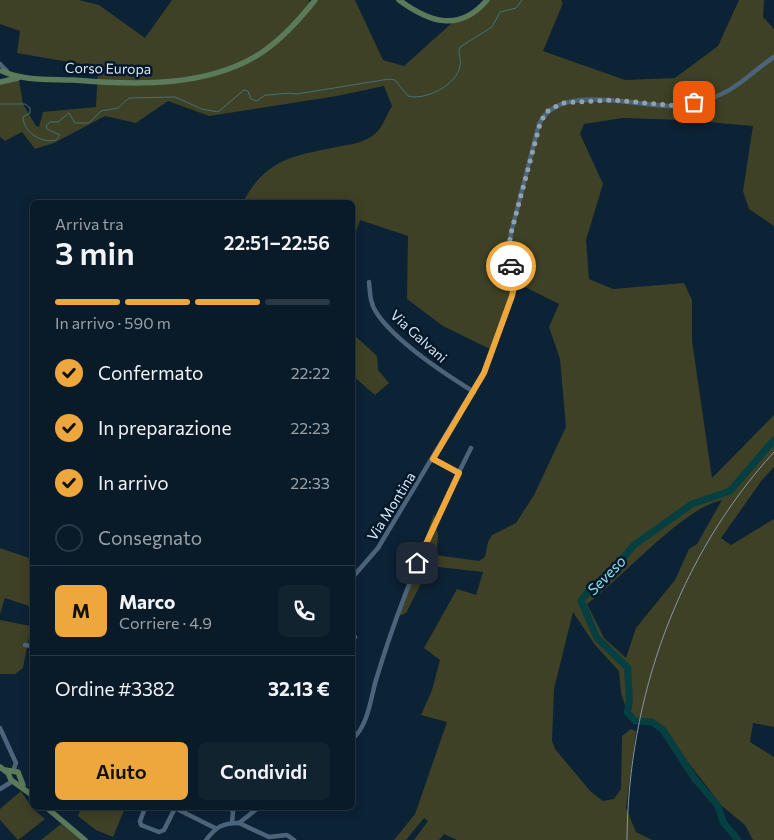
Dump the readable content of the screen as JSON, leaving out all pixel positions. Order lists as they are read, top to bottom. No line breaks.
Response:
{"streets":{"main road":["Corso Europa"],"street":["Via Galvani","Via Montina"]},"crossings":[["Via Galvani","Via Montina"]],"water":["Seveso"],"page":{"heading":["3 min","Arriva tra","22:51–22:56"],"panel":["Marco","Corriere · 4.9","Ordine #3382","32.13 €"],"bar":"In arrivo · 590 m","list":[["Confermato","22:22"],["In preparazione","22:23"],["In arrivo","22:33"],"Consegnato"],"round":"M","buttons":["Aiuto","Condividi"]}}
